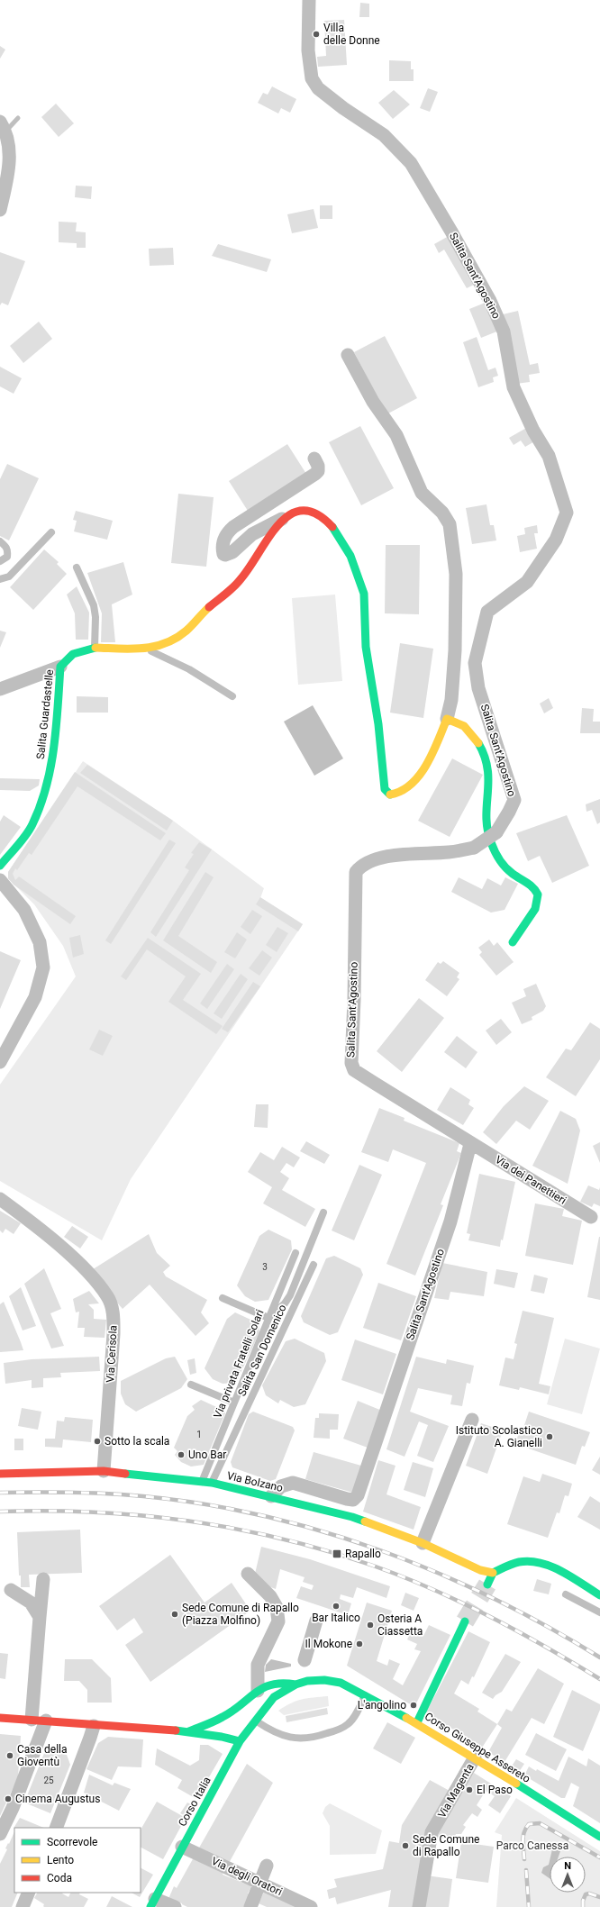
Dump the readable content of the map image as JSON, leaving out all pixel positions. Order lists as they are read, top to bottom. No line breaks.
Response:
{"streets":{"street":["Salita Sant'Agostino","Salita Guardastelle","Via dei Panettieri","Via Cerisola","Via Bolzano","Corso Giuseppe Assereto","Via Magenta","Corso Italia","Via degli Oratori"],"lane":["Salita San Domenico","Via privata Fratelli Solari"]},"crossings":[["Salita Sant'Agostino","Via dei Panettieri"],["Salita Sant'Agostino","Via Bolzano"],["Salita San Domenico","Via Bolzano"],["Via Cerisola","Via Bolzano"],["Via privata Fratelli Solari","Via Bolzano"],["Corso Giuseppe Assereto","Via Magenta"],["Corso Giuseppe Assereto","Corso Italia"],["Corso Italia","Via degli Oratori"]],"parks":["Parco Canessa"],"places":{"other":["Villa delle Donne","Istituto Scolastico A. Gianelli","Sotto la scala","Uno Bar","Bar Italico","Sede Comune di Rapallo (Piazza Molfino)","Osteria A Ciassetta","Il Mokone","L'angolino","Casa della Gioventù","El Paso","Cinema Augustus","Sede Comune di Rapallo"],"transit":["Rapallo"]},"house_numbers":["3","1","25"],"legend":["Scorrevole","Lento","Coda"],"north":"top"}
